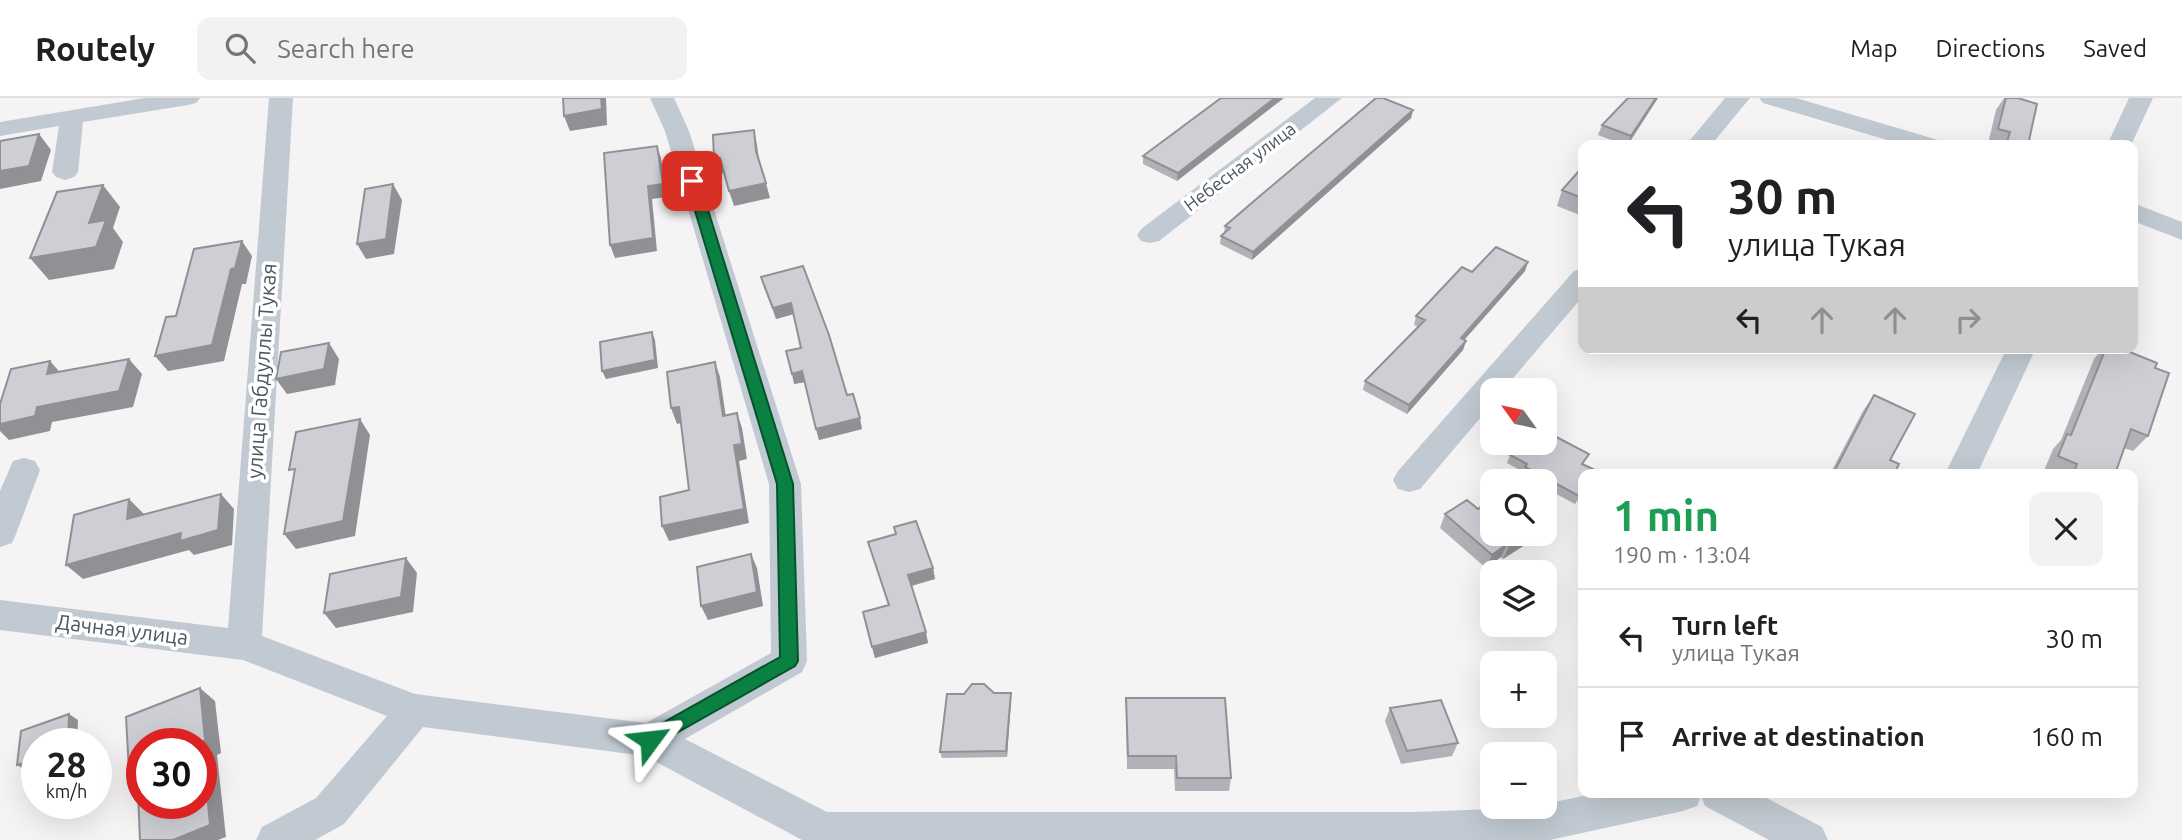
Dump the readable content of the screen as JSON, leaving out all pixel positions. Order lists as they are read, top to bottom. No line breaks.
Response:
{"streets":{"street":["Небесная улица","улица Габдуллы Тукая","Дачная улица"]},"crossings":[["улица Габдуллы Тукая","Дачная улица"]],"north":"top left","page":{"header":"Routely","search":"Search here","nav":["Map","Directions","Saved"],"turn":["30 m","улица Тукая"],"map_buttons":["+","−"],"heading":["1 min","190 m · 13:04"],"list":[{"name":"Turn left","note":"улица Тукая","value":"30 m"},{"name":"Arrive at destination","value":"160 m"}],"speed":"28 km/h","limit":"30"}}
